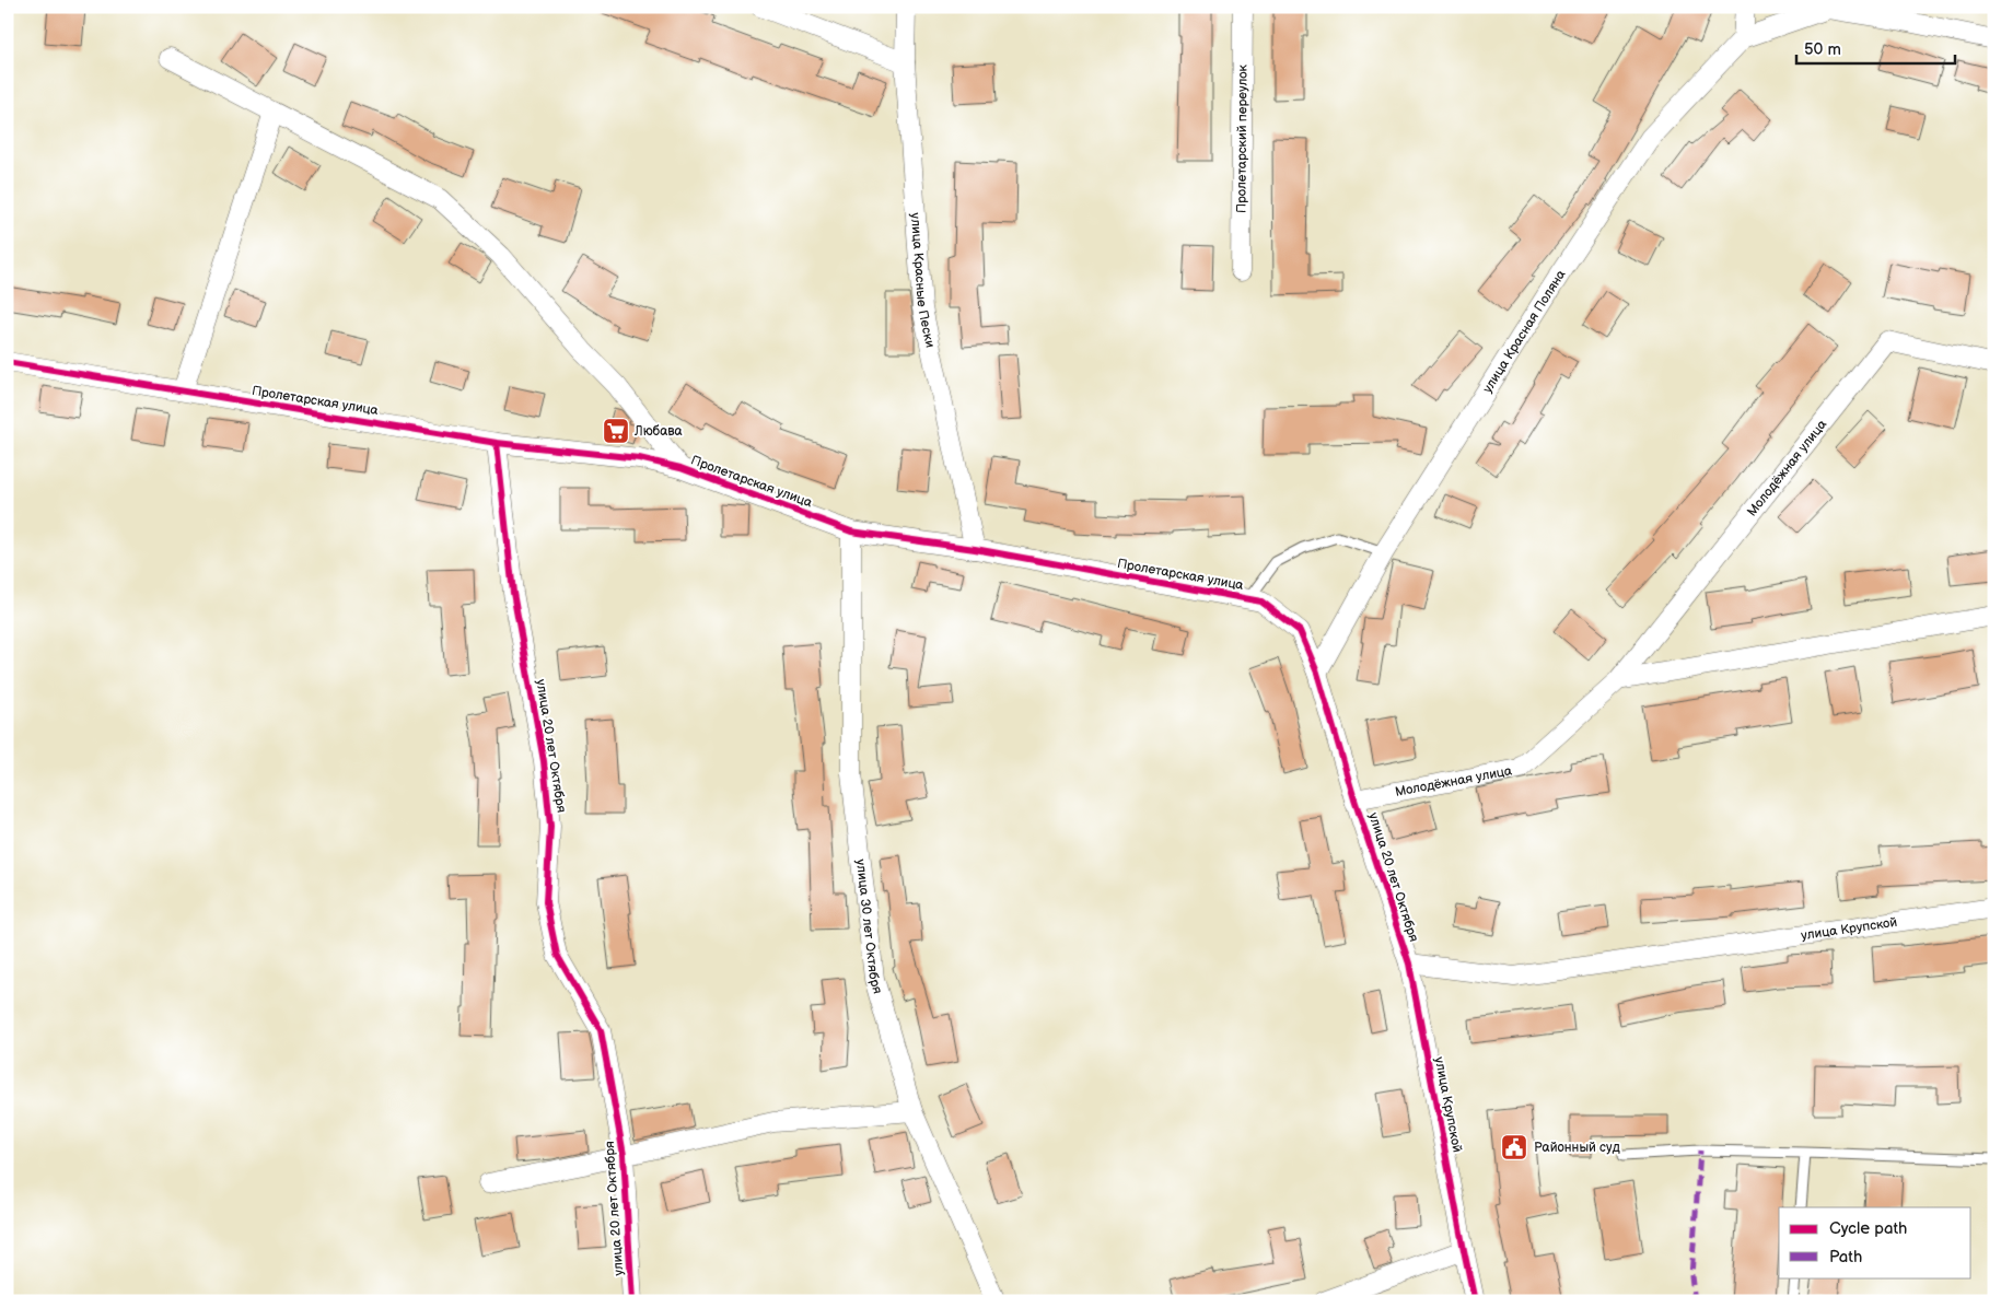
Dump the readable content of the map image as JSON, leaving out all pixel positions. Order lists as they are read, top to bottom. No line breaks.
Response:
{"streets":{"street":["Пролетарский переулок","улица Красные Пески","улица Красная Поляна","Пролетарская улица","Молодёжная улица","улица 20 лет Октября","улица 30 лет Октября","улица Крупской"]},"crossings":[["улица Красные Пески","Пролетарская улица"],["улица Красная Поляна","Пролетарская улица"],["Пролетарская улица","Молодёжная улица"],["Пролетарская улица","улица 20 лет Октября"],["Пролетарская улица","улица 30 лет Октября"],["Молодёжная улица","улица 20 лет Октября"],["улица 20 лет Октября","улица Крупской"]],"places":{"supermarket":["Любава"],"public building":["Районный суд"]},"legend":["Cycle path","Path"],"scale_bar":"50 m"}
